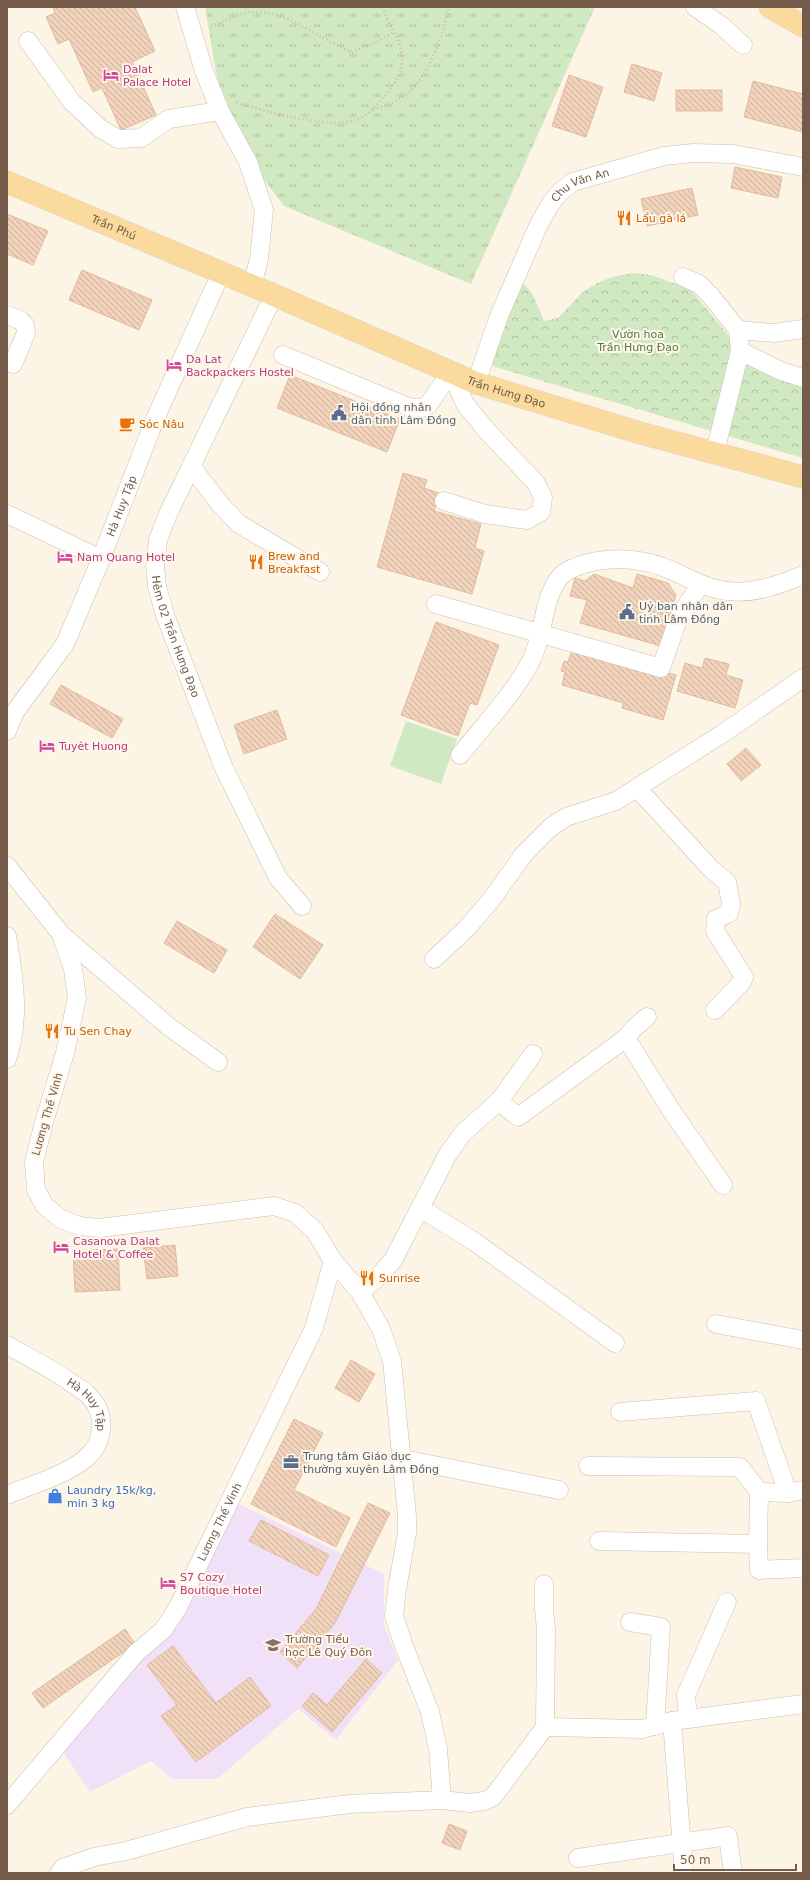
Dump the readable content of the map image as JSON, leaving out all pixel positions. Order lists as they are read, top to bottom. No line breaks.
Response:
{"streets":{"main road":["Trần Phú","Trần Hưng Đạo"],"street":["Chu Văn An","Hà Huy Tập","Hẻm 02 Trần Hưng Đạo","Lương Thế Vinh"]},"crossings":[["Chu Văn An","Trần Hưng Đạo"],["Trần Phú","Trần Hưng Đạo"],["Trần Phú","Hà Huy Tập"],["Trần Hưng Đạo","Hà Huy Tập"],["Trần Hưng Đạo","Hẻm 02 Trần Hưng Đạo"]],"parks":["Vườn hoa Trần Hưng Đạo"],"places":{"hotel":["Dalat Palace Hotel","Da Lat Backpackers Hostel","Nam Quang Hotel","Tuyêt Huong","Casanova Dalat Hotel & Coffee","S7 Cozy Boutique Hotel"],"restaurant":["Lẩu gà lá","Brew and Breakfast","Tu Sen Chay","Sunrise"],"public building":["Hội đồng nhân dân tỉnh Lâm Đồng","Uỷ ban nhân dân tỉnh Lâm Đồng"],"cafe":["Sóc Nâu"],"office":["Trung tâm Giáo dục thường xuyên Lâm Đồng"],"shop":["Laundry 15k/kg, min 3 kg"],"school or university":["Trường Tiểu học Lê Quý Đôn"]},"scale_bar":"50 m"}
